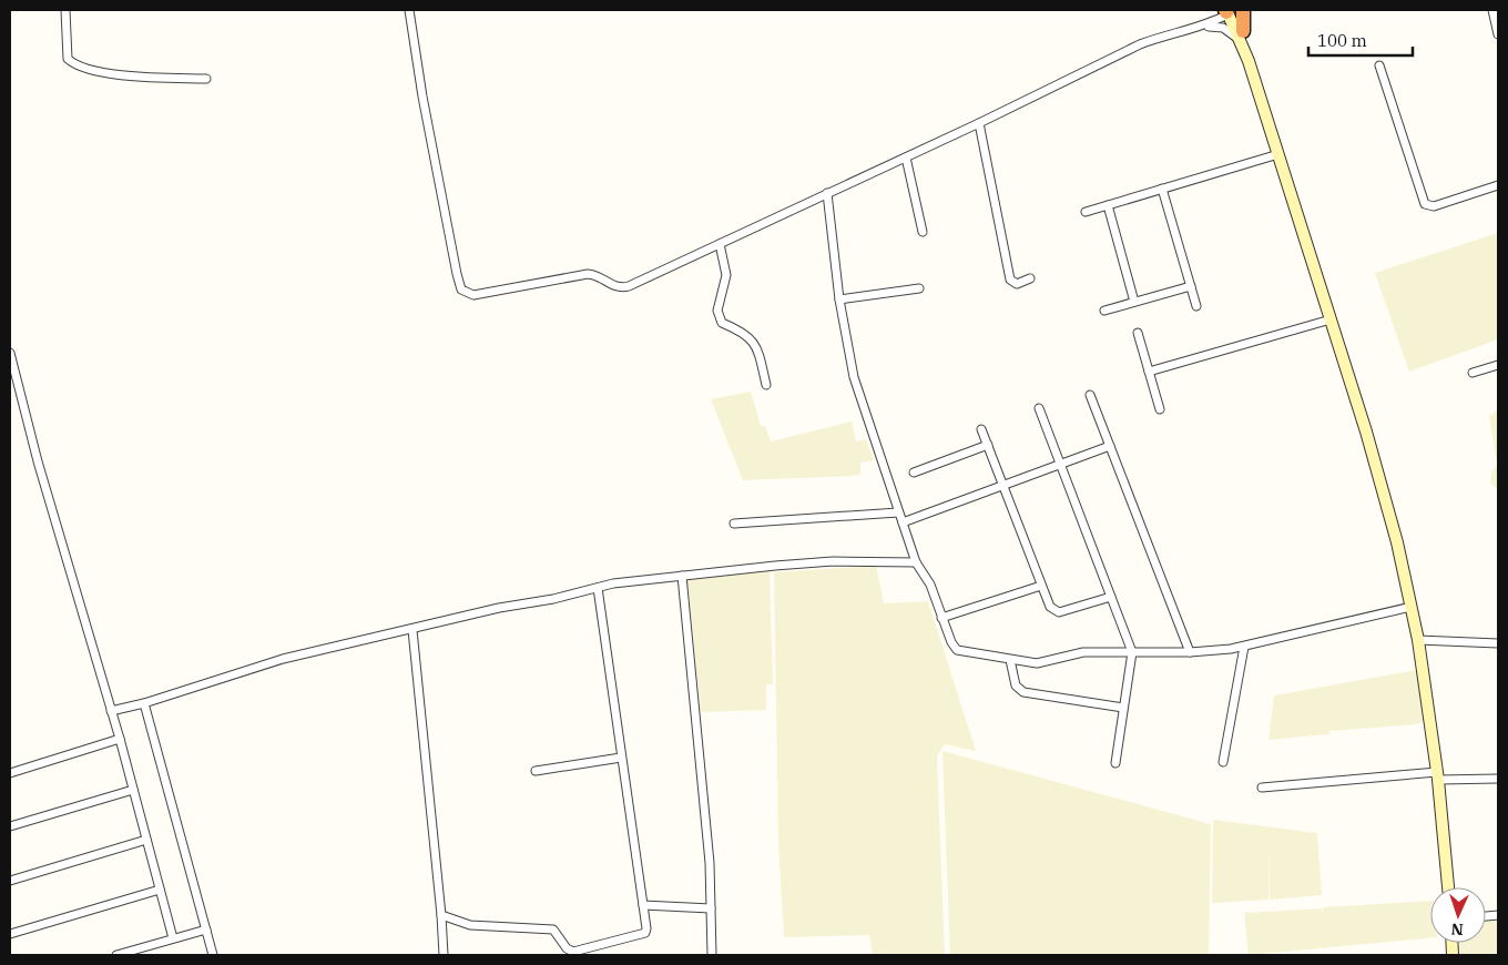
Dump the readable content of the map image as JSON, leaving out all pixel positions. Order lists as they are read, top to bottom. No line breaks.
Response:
{"scale_bar":"100 m","north":"bottom"}
